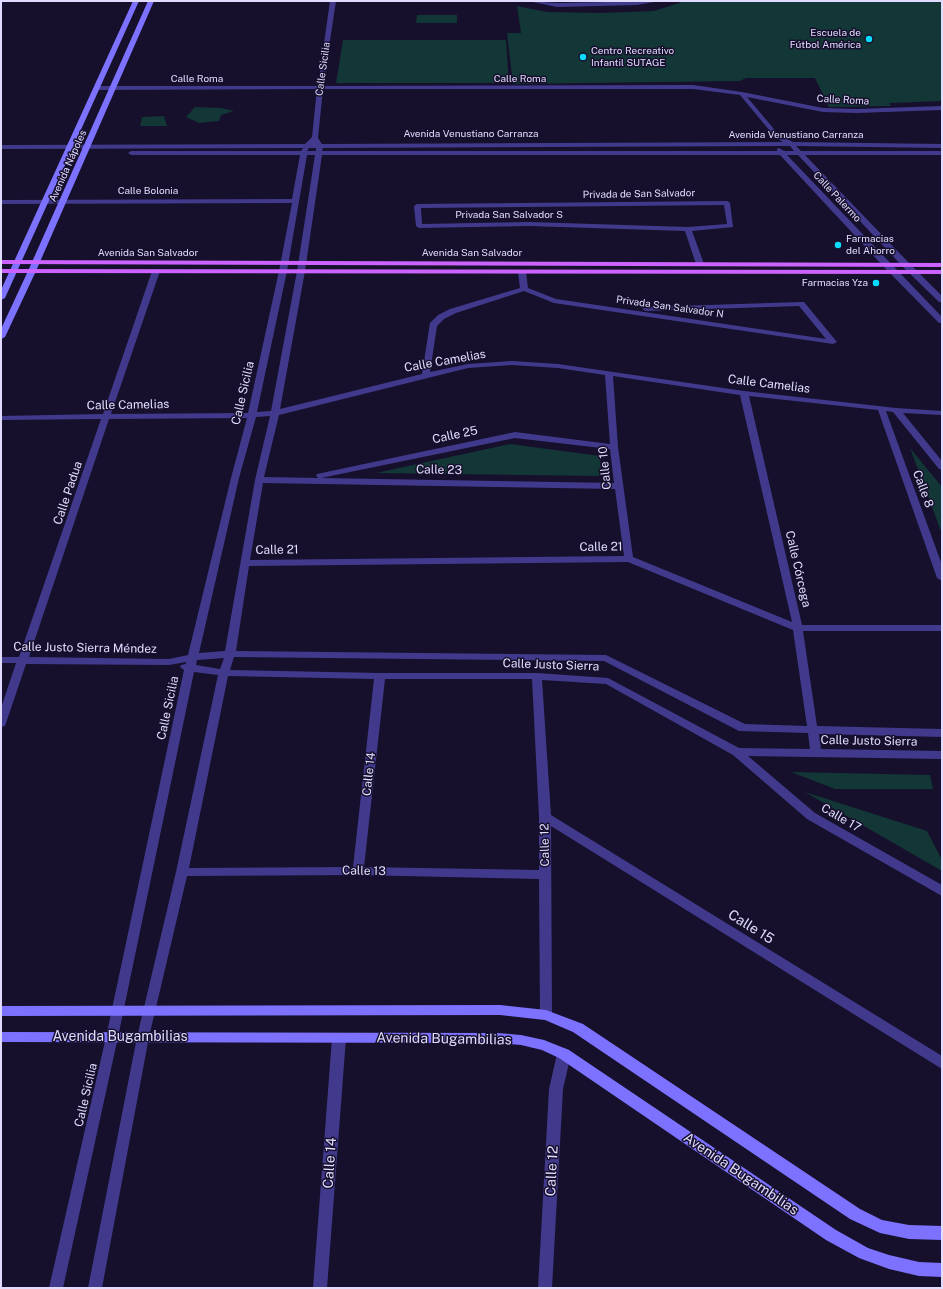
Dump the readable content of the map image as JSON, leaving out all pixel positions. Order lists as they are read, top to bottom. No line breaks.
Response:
{"streets":{"main road":["Avenida Nápoles","Avenida San Salvador","Avenida Bugambilias"],"street":["Calle Sicilia","Calle Roma","Avenida Venustiano Carranza","Calle Bolonia","Privada de San Salvador","Calle Palermo","Privada San Salvador S","Privada San Salvador N","Calle Camelias","Calle 25","Calle 10","Calle 23","Calle 8","Calle Padua","Calle 21","Calle Córcega","Calle Justo Sierra Méndez","Calle Justo Sierra","Calle 14","Calle 17","Calle 12","Calle 13","Calle 15"]},"crossings":[["Calle Sicilia","Calle Roma"],["Calle Sicilia","Avenida Venustiano Carranza"],["Calle Sicilia","Calle Bolonia"],["Calle Sicilia","Avenida San Salvador"],["Calle Sicilia","Calle Camelias"],["Calle Sicilia","Calle 23"],["Calle Sicilia","Calle 21"],["Calle Sicilia","Calle Justo Sierra Méndez"],["Calle Sicilia","Calle Justo Sierra"],["Calle Sicilia","Calle 13"],["Calle Sicilia","Avenida Bugambilias"],["Calle Roma","Avenida Nápoles"],["Calle Roma","Calle Palermo"],["Avenida Venustiano Carranza","Avenida Nápoles"],["Avenida Venustiano Carranza","Calle Palermo"],["Avenida Nápoles","Calle Bolonia"],["Avenida Nápoles","Avenida San Salvador"],["Privada de San Salvador","Privada San Salvador S"],["Calle Palermo","Avenida San Salvador"],["Avenida San Salvador","Calle Padua"],["Calle Camelias","Calle 10"],["Calle Camelias","Calle 8"],["Calle Camelias","Calle Padua"],["Calle Camelias","Calle Córcega"],["Calle 25","Calle 10"],["Calle 25","Calle 23"],["Calle 10","Calle 23"],["Calle 10","Calle 21"],["Calle Padua","Calle Justo Sierra Méndez"],["Calle 21","Calle Córcega"],["Calle Córcega","Calle Justo Sierra"],["Calle Justo Sierra Méndez","Calle Justo Sierra"],["Calle Justo Sierra","Calle 14"],["Calle Justo Sierra","Calle 17"],["Calle Justo Sierra","Calle 12"],["Calle 14","Calle 13"],["Calle 14","Avenida Bugambilias"],["Calle 12","Calle 13"],["Calle 12","Calle 15"],["Calle 12","Avenida Bugambilias"]],"places":["Escuela de Fútbol América","Centro Recreativo Infantil SUTAGE","Farmacias del Ahorro","Farmacias Yza"]}
